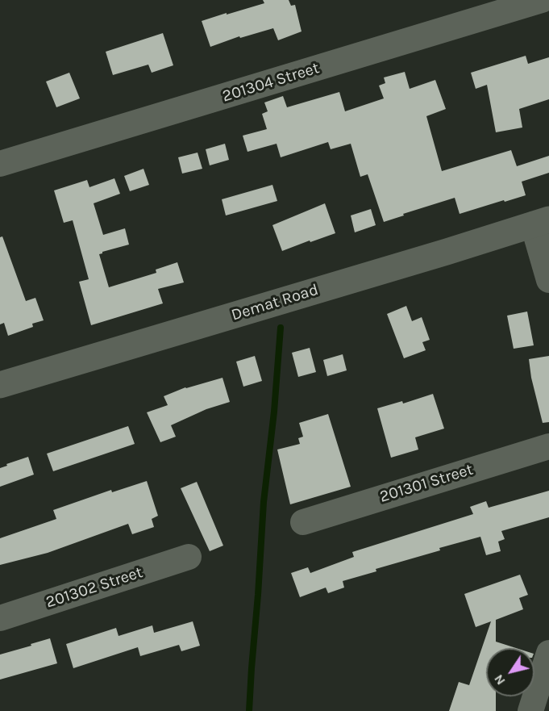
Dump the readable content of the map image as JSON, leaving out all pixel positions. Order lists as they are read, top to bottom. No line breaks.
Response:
{"streets":{"street":["201304 Street","Demat Road","201301 Street","201302 Street"]},"north":"bottom left"}
